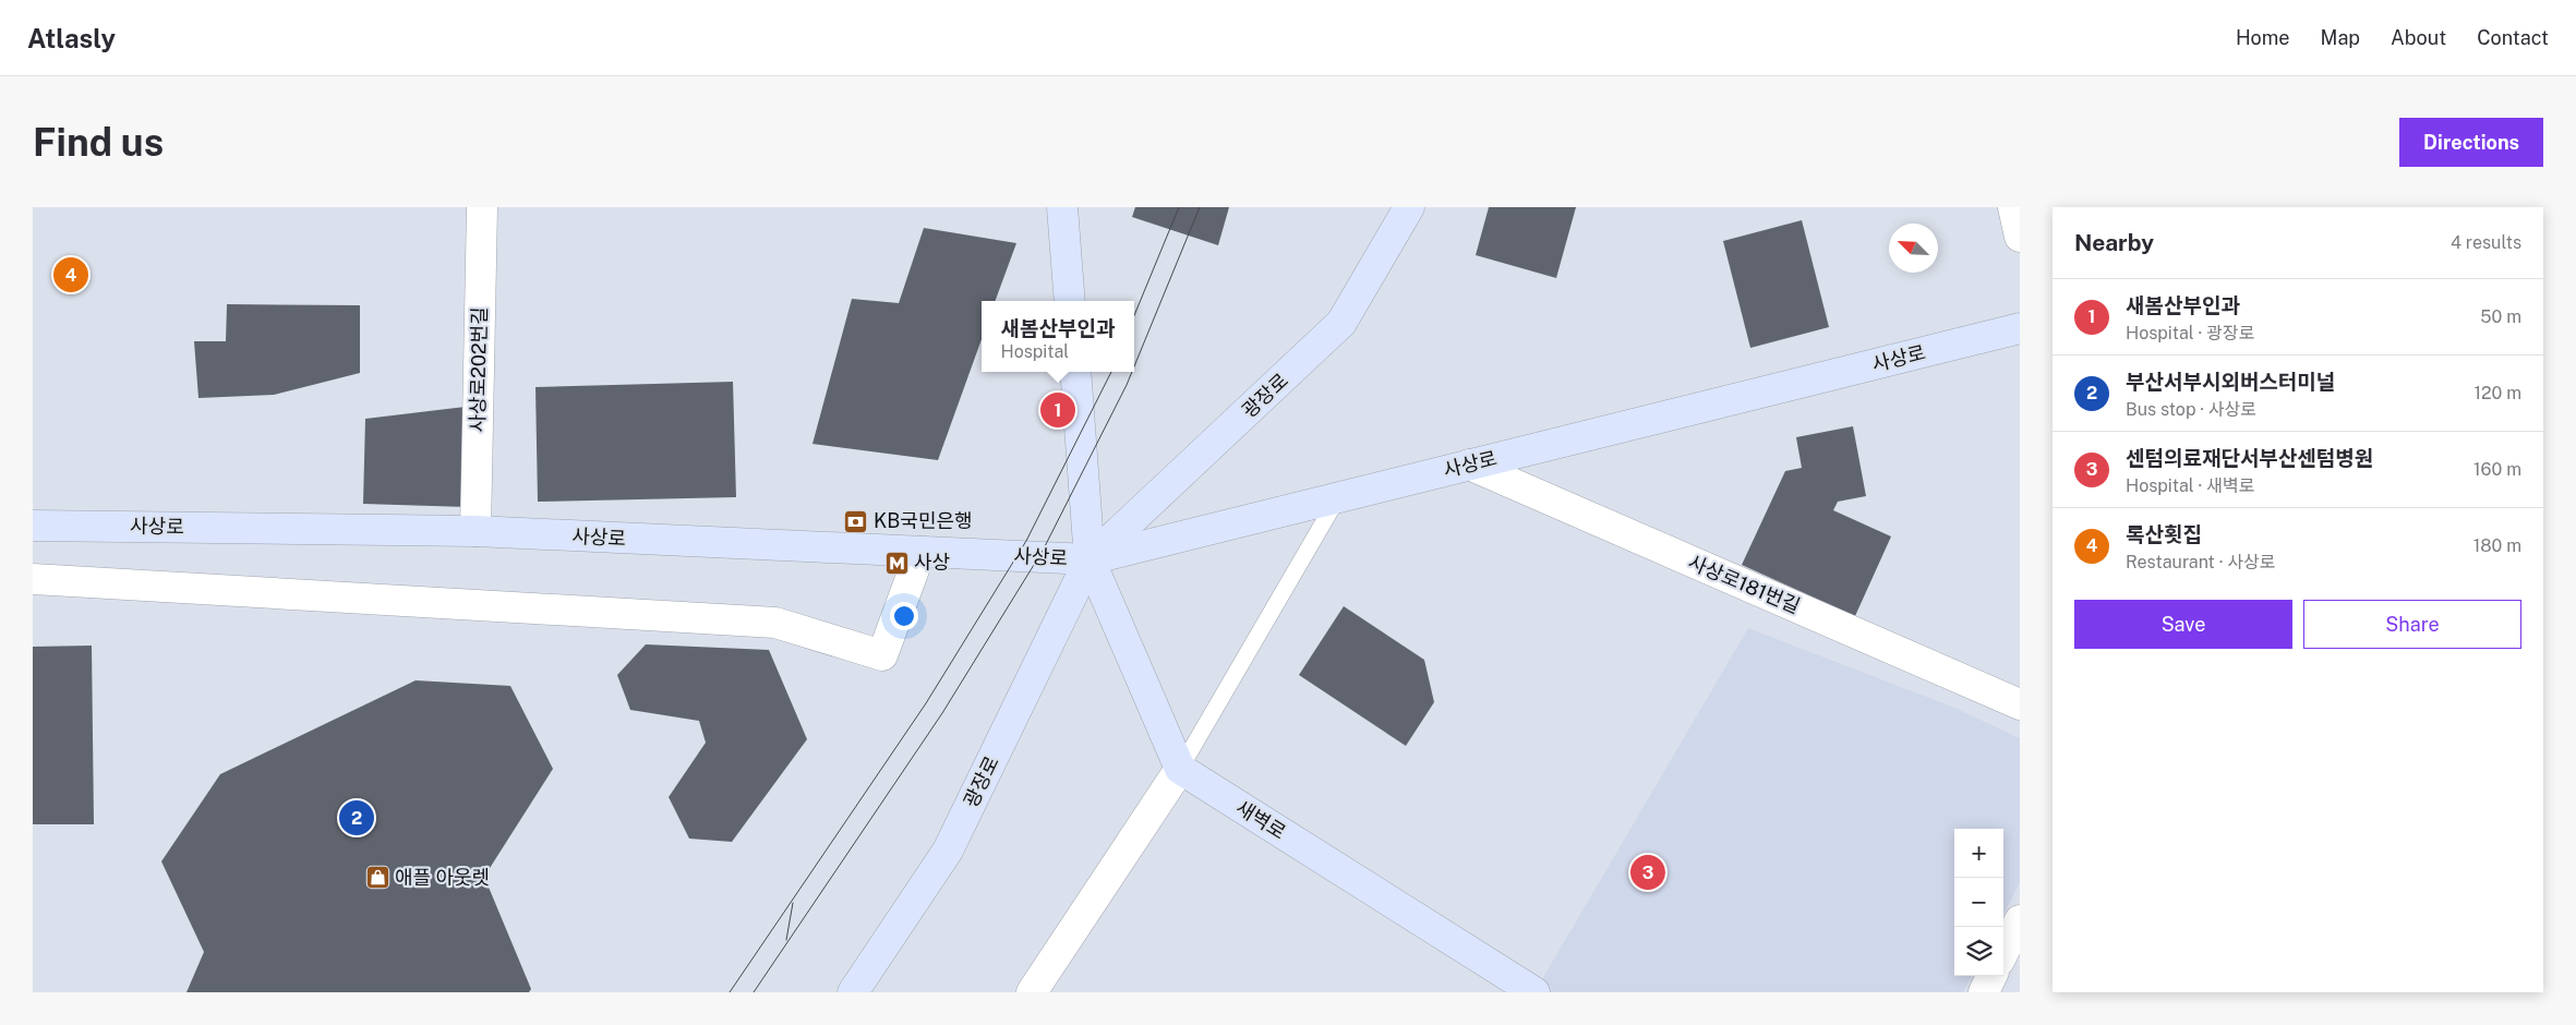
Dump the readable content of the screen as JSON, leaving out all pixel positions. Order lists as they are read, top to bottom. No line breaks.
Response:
{"streets":{"main road":["사상로","광장로","새벽로"],"street":["사상로202번길","사상로181번길"]},"crossings":[["사상로","사상로202번길"],["사상로","광장로"],["사상로","사상로181번길"]],"places":{"bank":["KB국민은행"],"metro station":["사상"],"shop":["애플 아웃렛"]},"north":"top left","page":{"header":"Atlasly","nav":["Home","Map","About","Contact"],"buttons":["Directions",["Save","Share"]],"title":"Find us","heading":["Nearby","4 results"],"pins":["4","1","2","3"],"list":[{"mark":"1","name":"새봄산부인과","note":"Hospital · 광장로","value":"50 m"},{"mark":"2","name":"부산서부시외버스터미널","note":"Bus stop · 사상로","value":"120 m"},{"mark":"3","name":"센텀의료재단서부산센텀병원","note":"Hospital · 새벽로","value":"160 m"},{"mark":"4","name":"록산횟집","note":"Restaurant · 사상로","value":"180 m"}],"popup":["새봄산부인과","Hospital"],"map_buttons":["+","−"]}}
